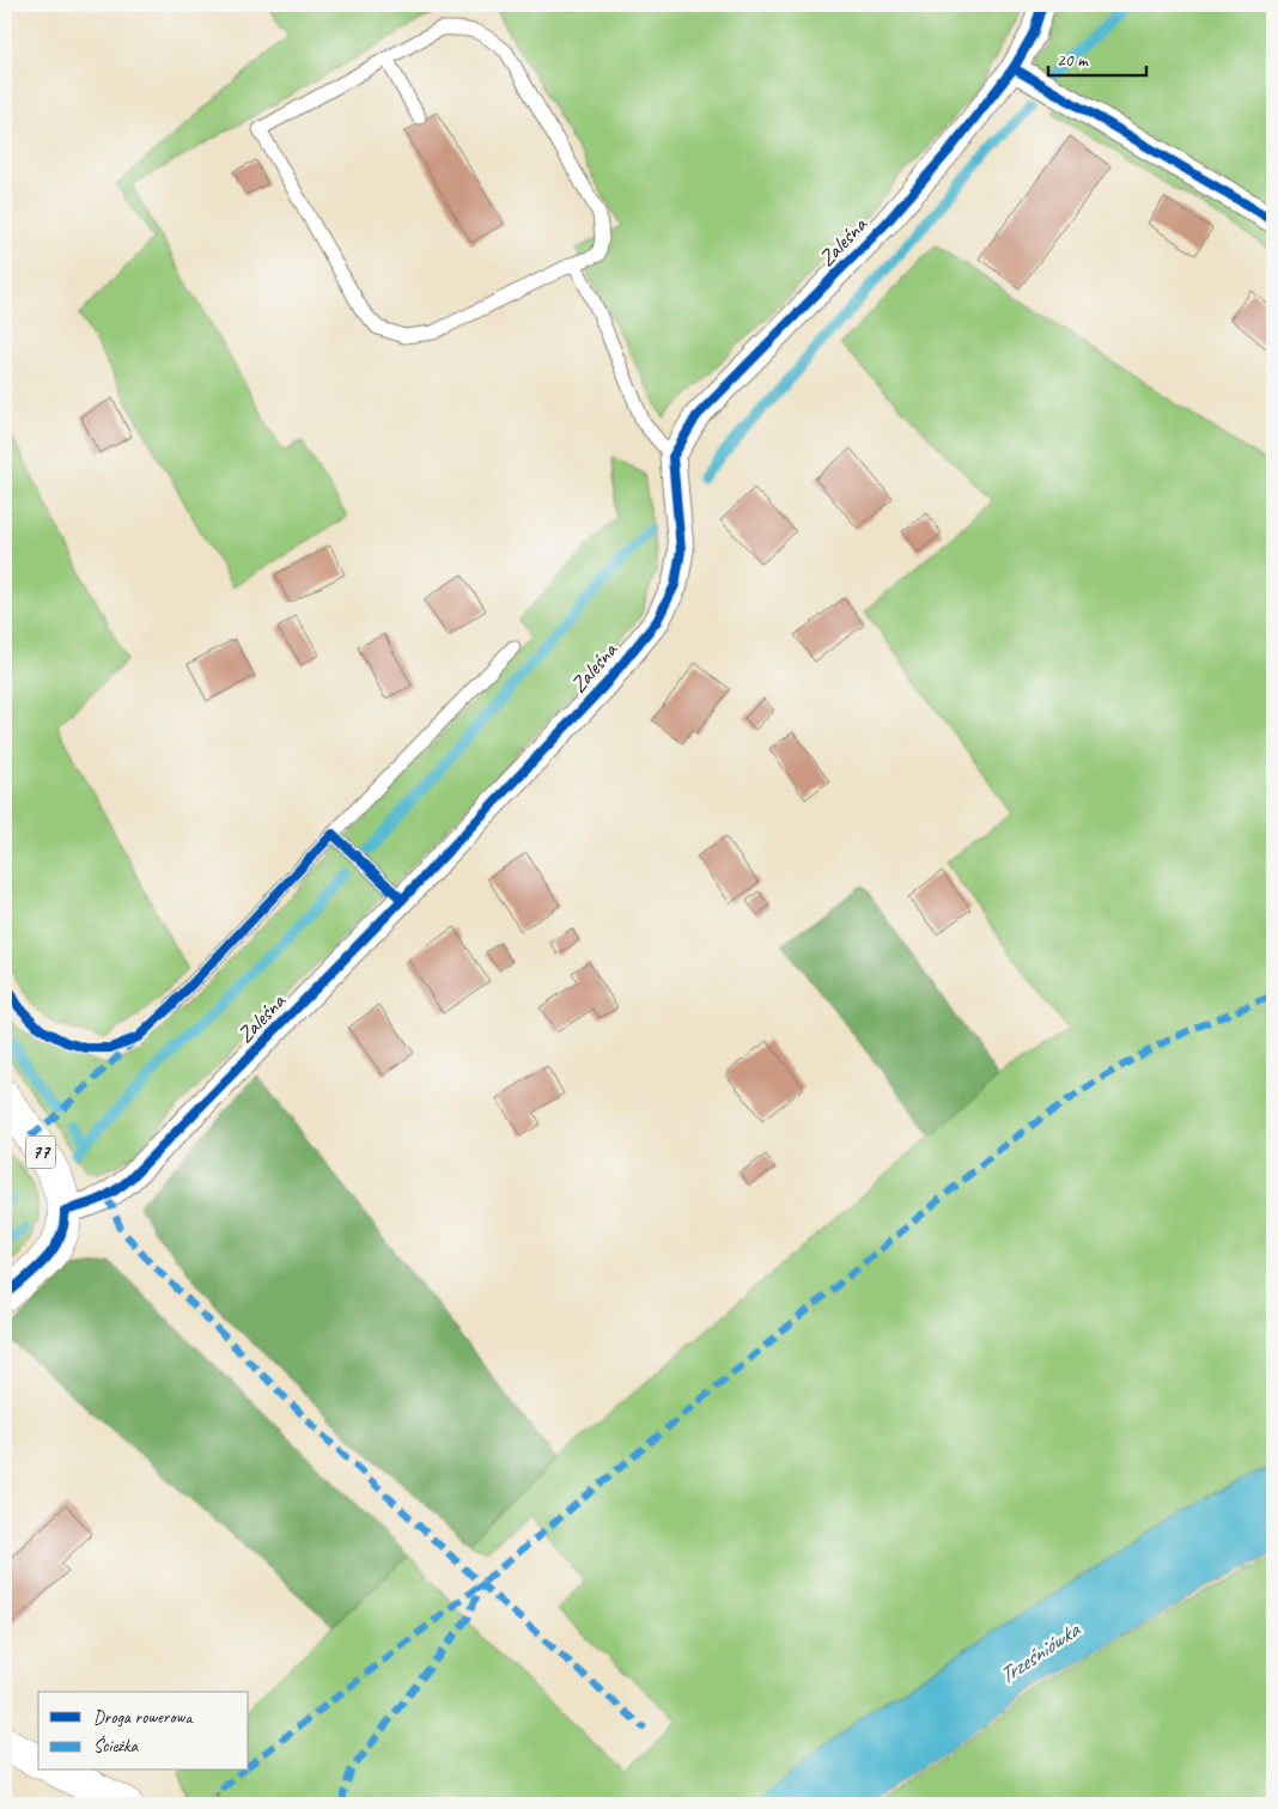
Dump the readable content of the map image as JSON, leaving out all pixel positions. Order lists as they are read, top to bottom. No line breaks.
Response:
{"streets":{"main road":["77"],"street":["Zaleśna"]},"crossings":[["Zaleśna","77"]],"water":["Trześniówka"],"legend":["Droga rowerowa","Ścieżka"],"scale_bar":"20 m"}
